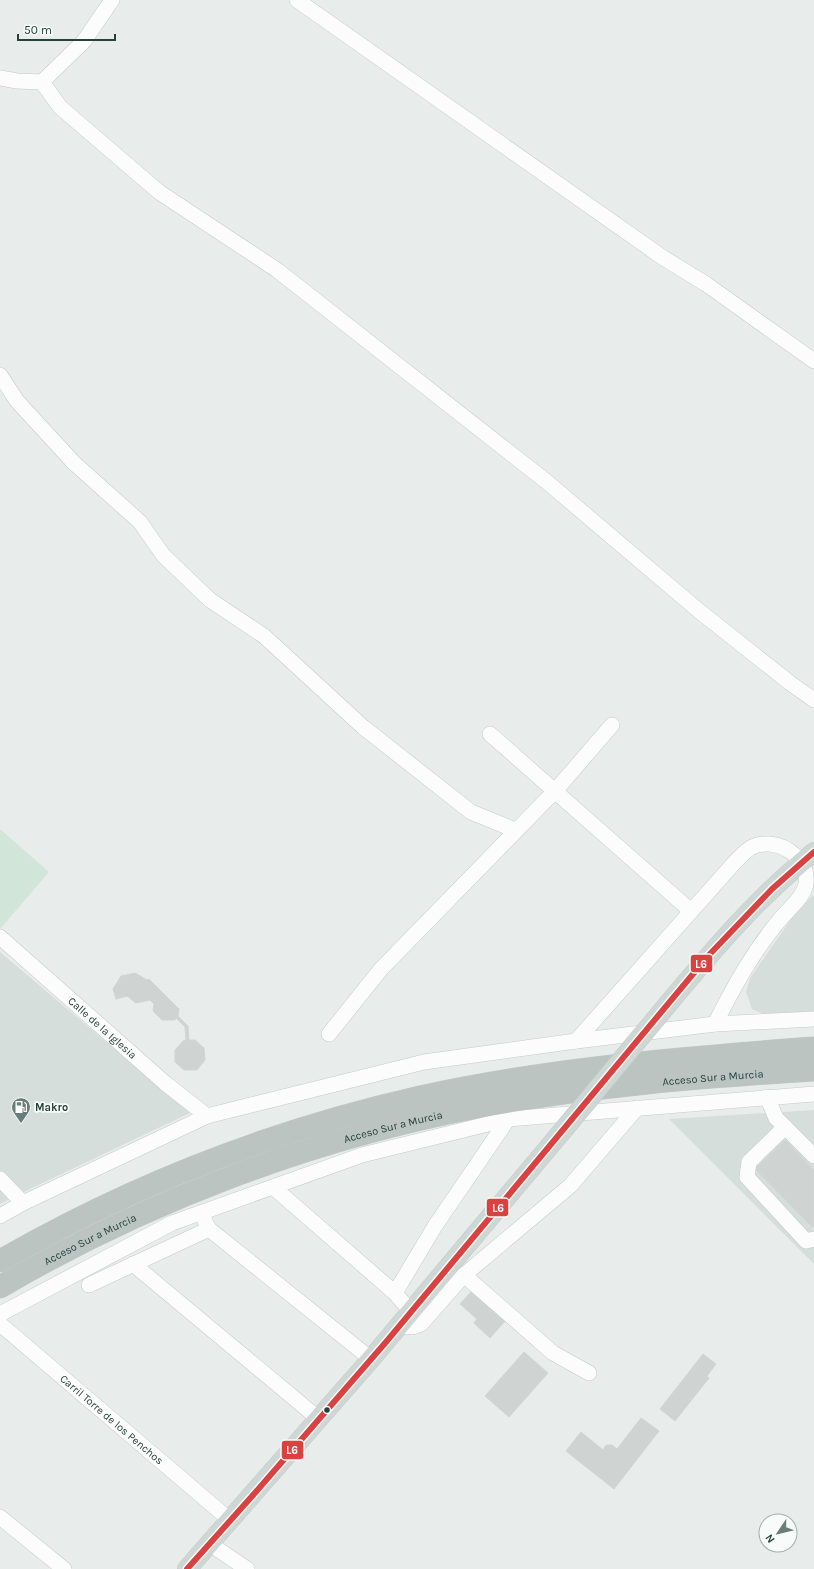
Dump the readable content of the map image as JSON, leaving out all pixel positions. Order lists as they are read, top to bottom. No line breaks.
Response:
{"streets":{"highway":["Acceso Sur a Murcia"],"street":["Calle de la Iglesia","Carril Torre de los Penchos"]},"places":{"fuel station":["Makro"]},"lines":["transit line L6"],"scale_bar":"50 m","north":"bottom left"}
